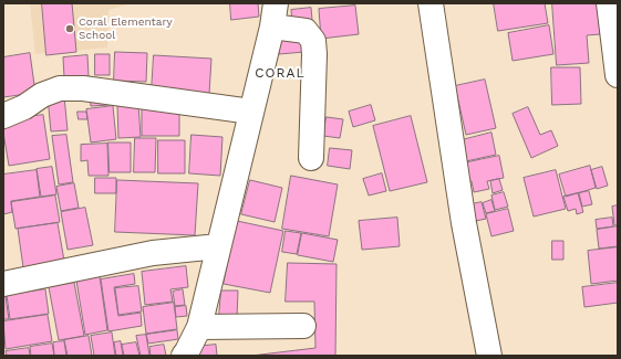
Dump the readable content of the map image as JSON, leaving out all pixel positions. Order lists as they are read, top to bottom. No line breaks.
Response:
{"districts":["CORAL"],"places":["Coral Elementary School"]}
